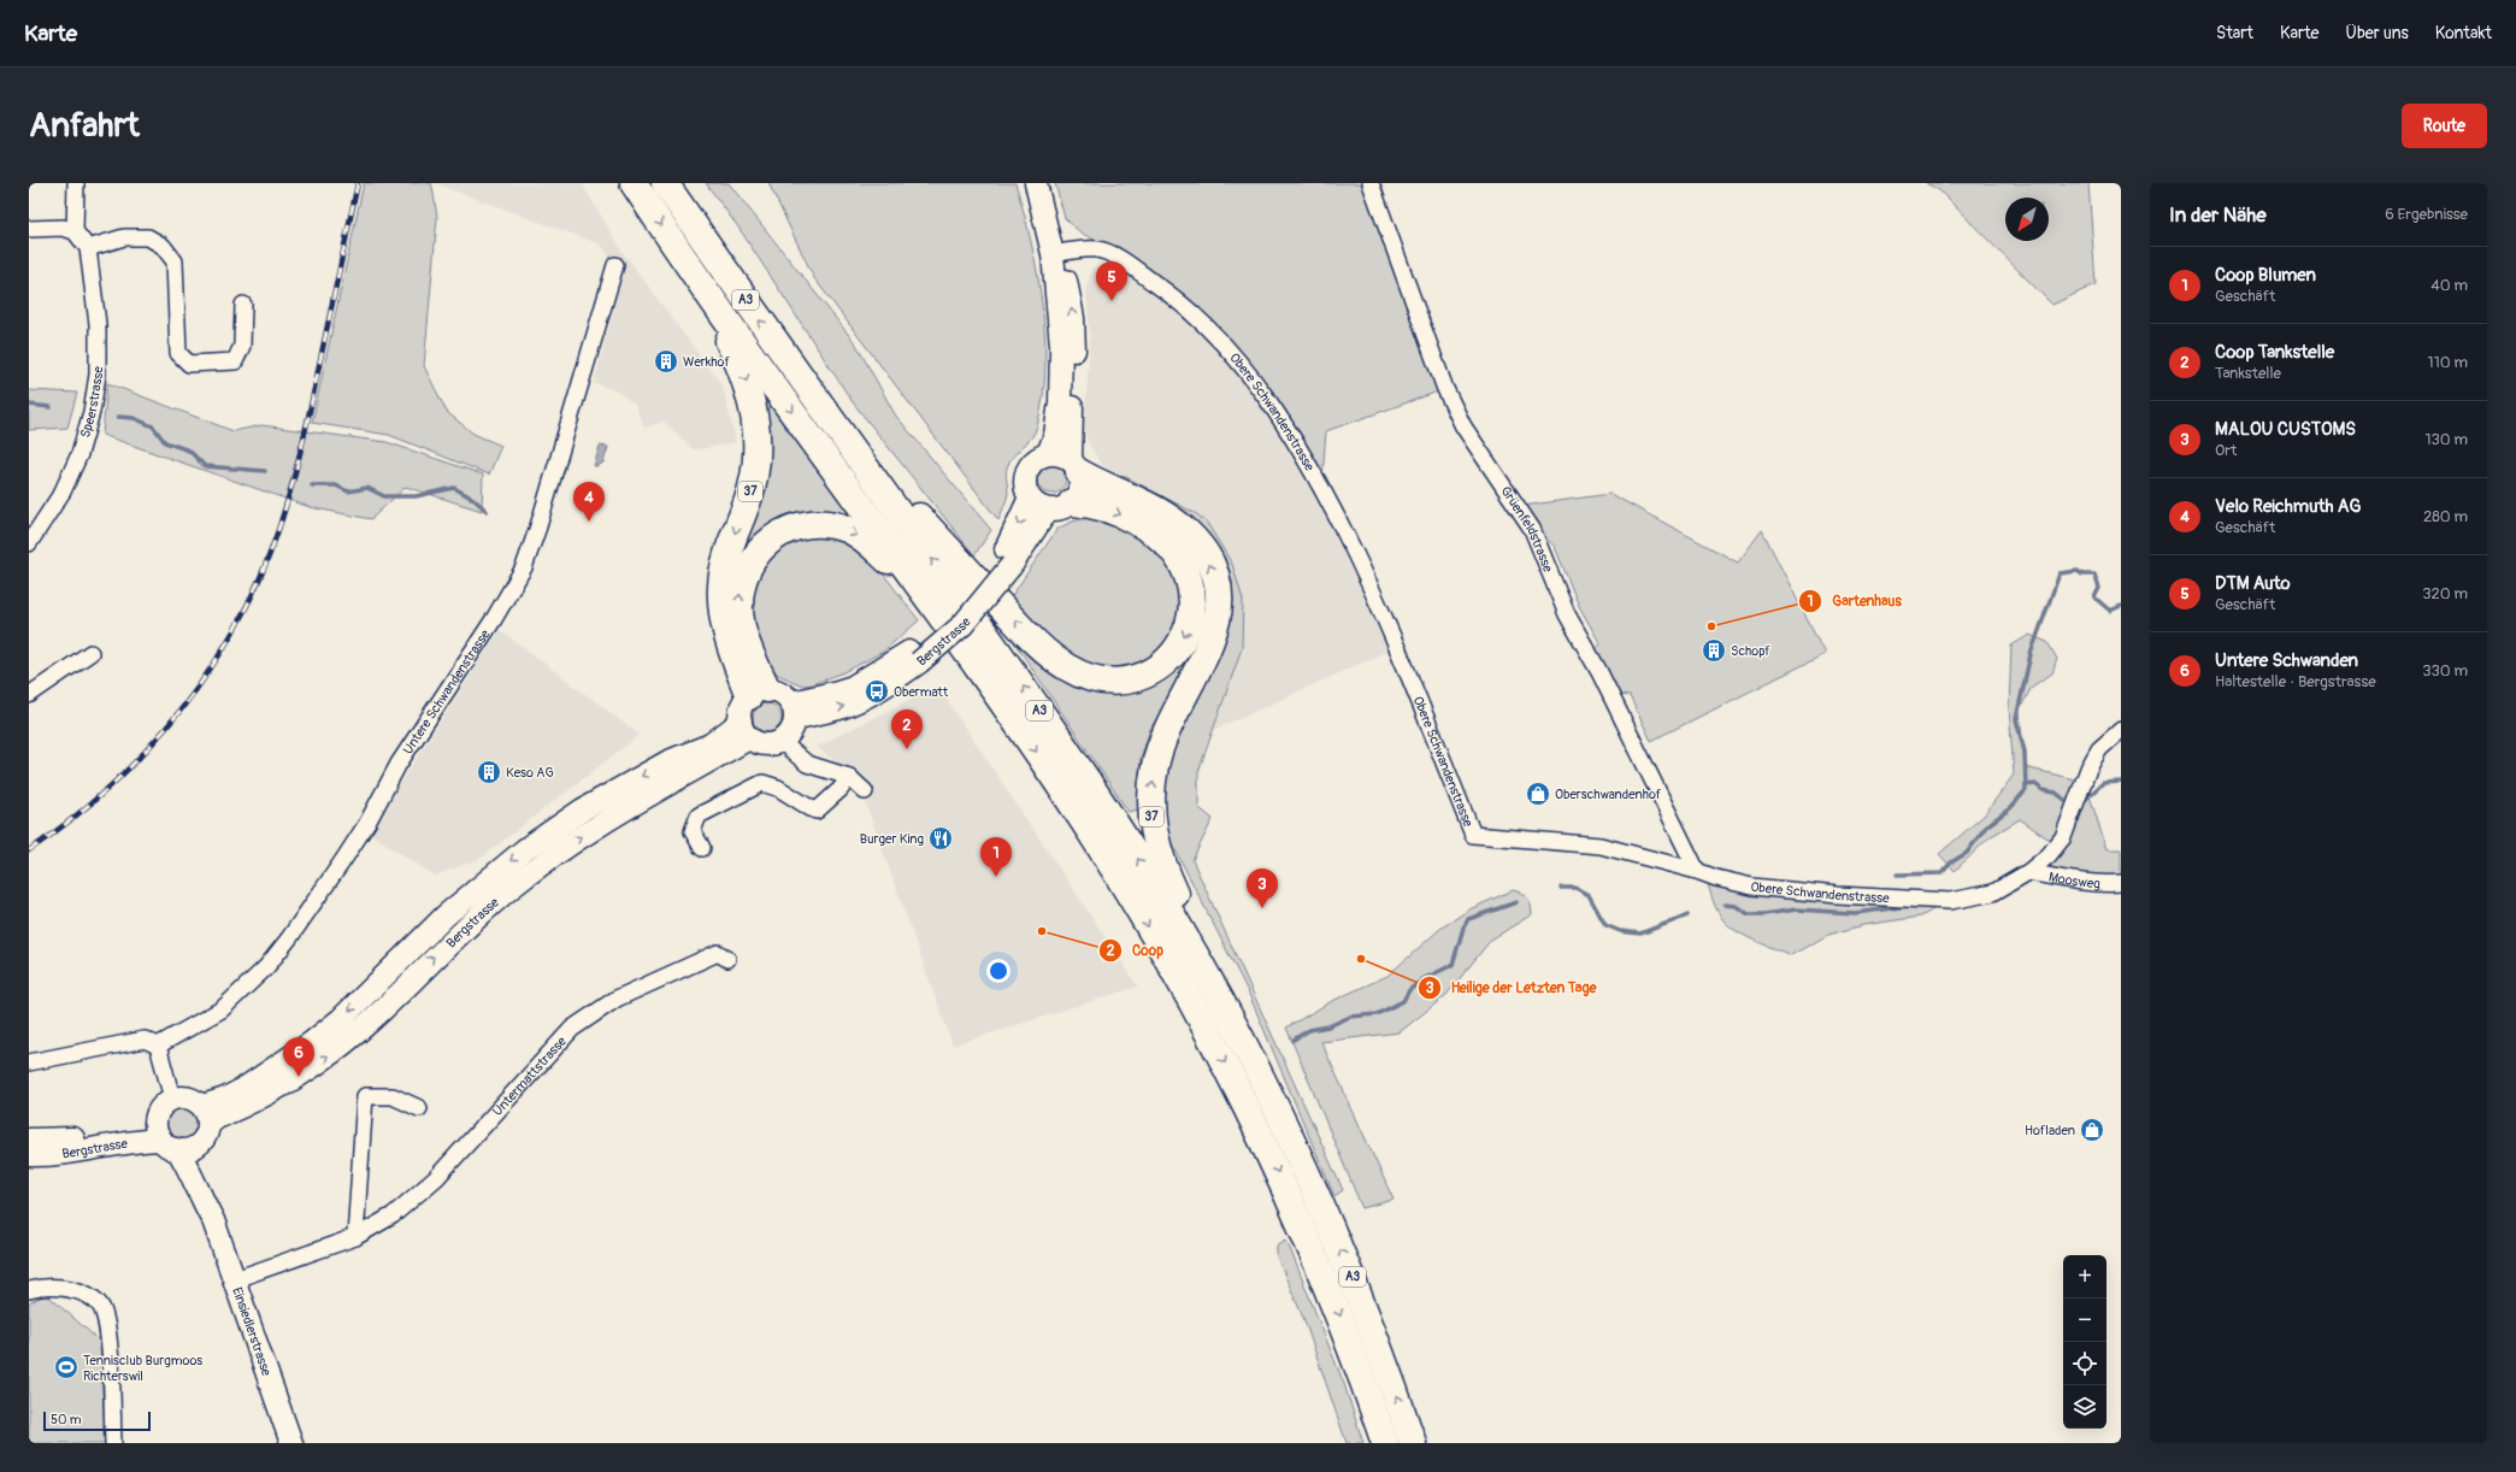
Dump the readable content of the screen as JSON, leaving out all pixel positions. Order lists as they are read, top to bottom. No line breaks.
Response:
{"streets":{"highway":["A3","37"],"main road":["Bergstrasse","Einsiedlerstrasse"],"street":["Speerstrasse","Obere Schwandenstrasse","Grüenfeldstrasse","Untere Schwandenstrasse","Moosweg","Untermattstrasse"]},"crossings":[["A3","37"],["Obere Schwandenstrasse","Grüenfeldstrasse"],["Obere Schwandenstrasse","Bergstrasse"],["Obere Schwandenstrasse","Moosweg"],["37","Bergstrasse"],["Bergstrasse","Einsiedlerstrasse"],["Untermattstrasse","Einsiedlerstrasse"]],"places":{"building":["Werkhof","Schopf","Keso AG"],"other":["Gartenhaus","Coop","Heilige der Letzten Tage"],"bus stop":["Obermatt"],"shop":["Oberschwandenhof","Hofladen"],"restaurant":["Burger King"],"sports":["Tennisclub Burgmoos Richterswil"]},"scale_bar":"50 m","north":"bottom left","page":{"header":"Karte","nav":["Start","Karte","Über uns","Kontakt"],"buttons":"Route","title":"Anfahrt","heading":["In der Nähe","6 Ergebnisse"],"list":[{"mark":"1","name":"Coop Blumen","note":"Geschäft","value":"40 m"},{"mark":"2","name":"Coop Tankstelle","note":"Tankstelle","value":"110 m"},{"mark":"3","name":"MALOU CUSTOMS","note":"Ort","value":"130 m"},{"mark":"4","name":"Velo Reichmuth AG","note":"Geschäft","value":"280 m"},{"mark":"5","name":"DTM Auto","note":"Geschäft","value":"320 m"},{"mark":"6","name":"Untere Schwanden","note":"Haltestelle · Bergstrasse","value":"330 m"}],"pins":["5","4","2","1","3","6"],"map_buttons":["+","−"],"scale":"50 m"}}
